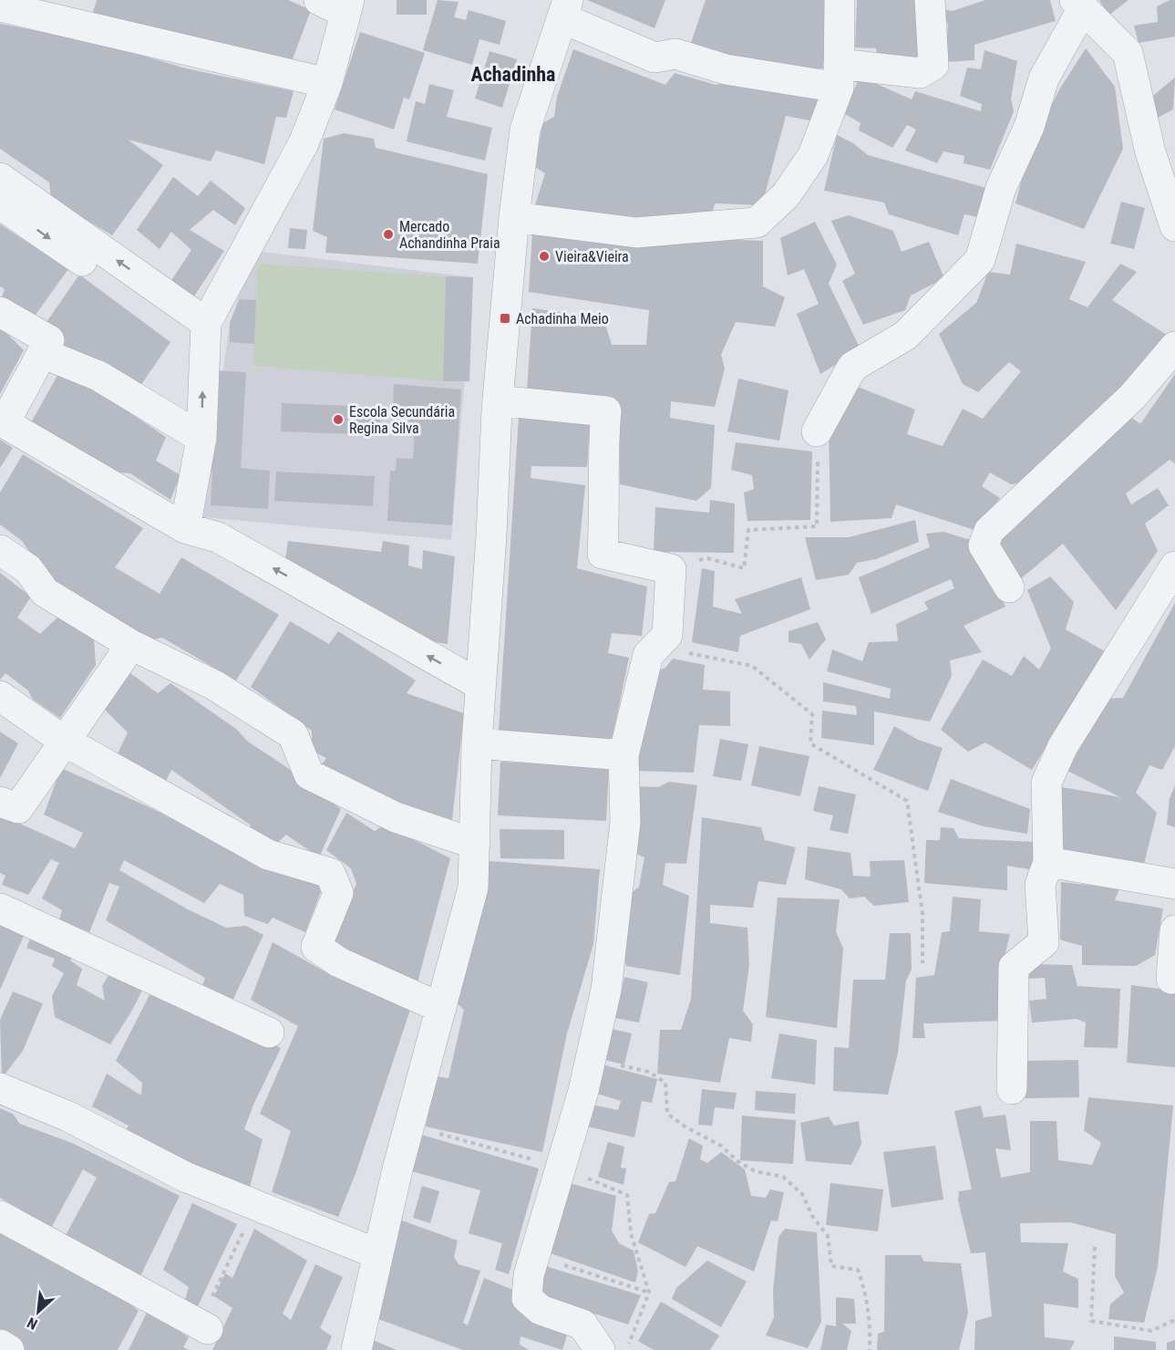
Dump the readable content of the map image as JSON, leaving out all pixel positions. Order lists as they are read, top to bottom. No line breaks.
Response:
{"districts":["Achadinha"],"places":{"other":["Mercado Achandinha Praia","Vieira&Vieira","Escola Secundária Regina Silva"],"transit":["Achadinha Meio"]},"north":"bottom left"}
